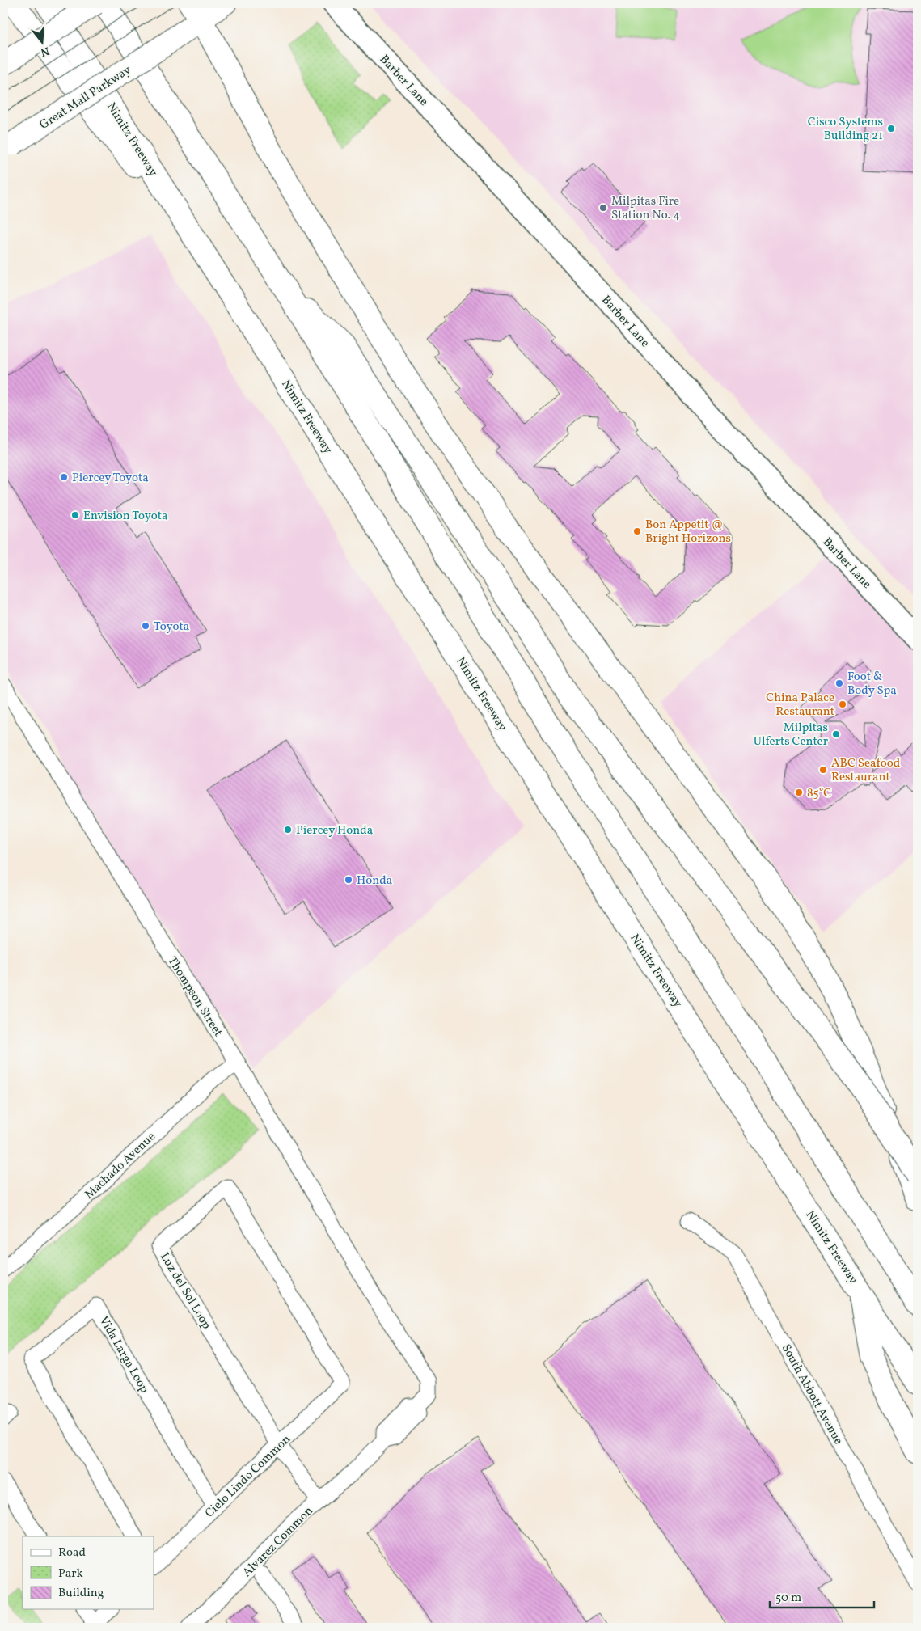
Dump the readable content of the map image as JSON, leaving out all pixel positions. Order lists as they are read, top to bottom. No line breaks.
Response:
{"streets":{"main road":["Great Mall Parkway","Nimitz Freeway"],"street":["Barber Lane","Thompson Street","Machado Avenue","Luz del Sol Loop","Vida Larga Loop","South Abbott Avenue","Cielo Lindo Common","Alvarez Common"]},"crossings":[["Thompson Street","Machado Avenue"],["Thompson Street","Alvarez Common"],["Luz del Sol Loop","Cielo Lindo Common"],["Luz del Sol Loop","Alvarez Common"],["Vida Larga Loop","Cielo Lindo Common"]],"places":["Cisco Systems Building 21","Milpitas Fire Station No. 4","Piercey Toyota","Envision Toyota","Bon Appetit @ Bright Horizons","Toyota","Foot & Body Spa","China Palace Restaurant","Milpitas Ulferts Center","ABC Seafood Restaurant","85°C","Piercey Honda","Honda"],"legend":["Road","Park","Building"],"scale_bar":"50 m","north":"bottom"}
